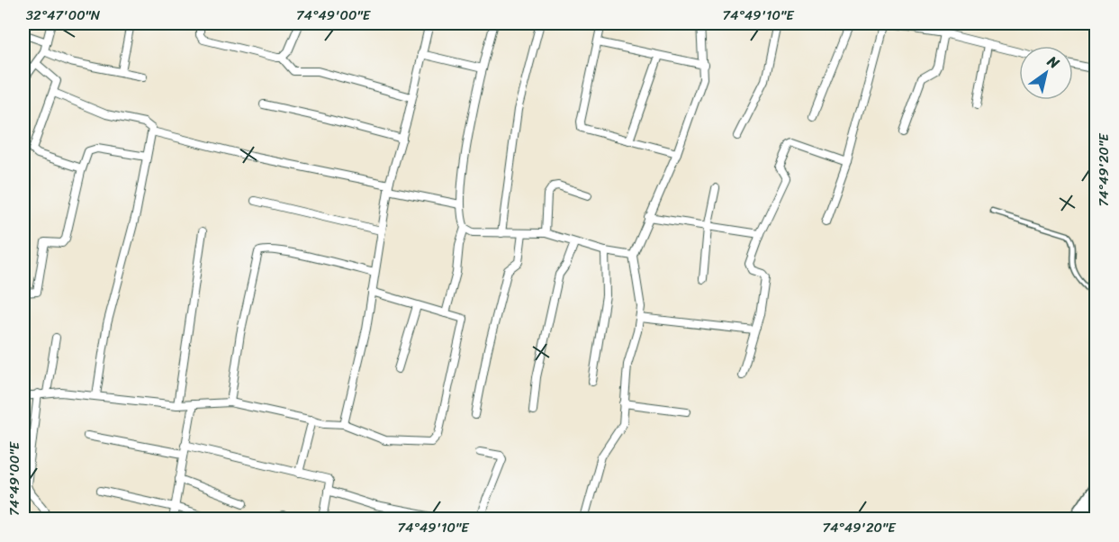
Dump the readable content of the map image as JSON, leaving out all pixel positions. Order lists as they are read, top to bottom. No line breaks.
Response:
{"north":"top right","coordinates":["32°47'00\"N","74°49'00\"E","74°49'10\"E","74°49'20\"E"]}
